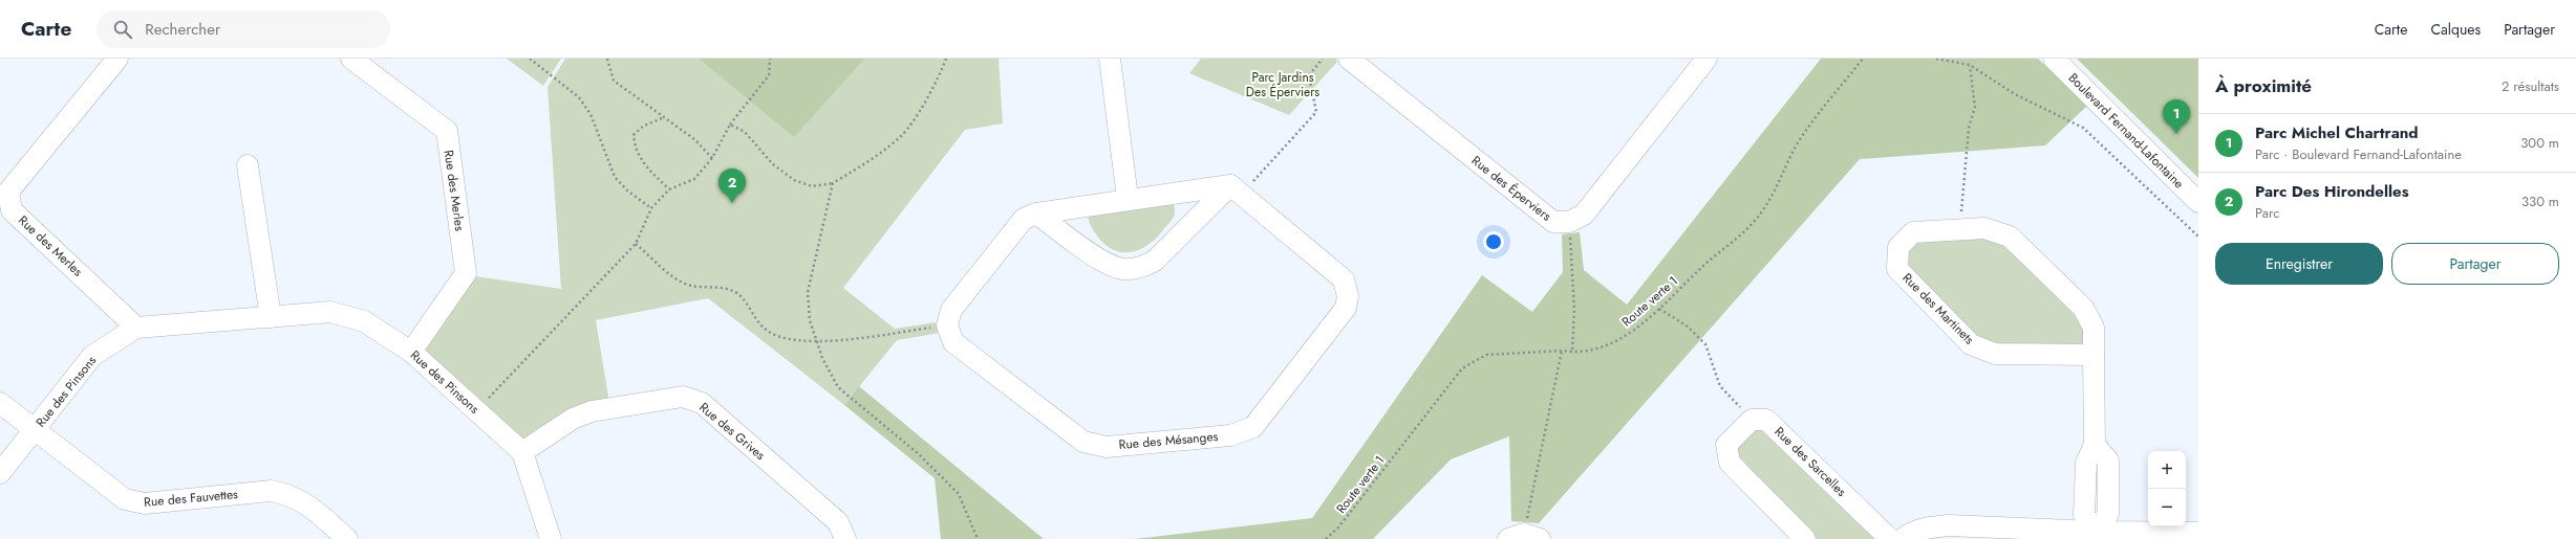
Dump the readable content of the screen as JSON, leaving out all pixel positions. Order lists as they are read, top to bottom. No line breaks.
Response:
{"streets":{"street":["Boulevard Fernand-Lafontaine","Rue des Éperviers","Rue des Merles","Rue des Martinets","Rue des Pinsons","Rue des Grives","Rue des Mésanges","Rue des Sarcelles","Rue des Fauvettes"],"path":["Route verte 1"]},"crossings":[["Rue des Merles","Rue des Pinsons"],["Rue des Pinsons","Rue des Grives"],["Rue des Pinsons","Rue des Fauvettes"]],"parks":["Parc Jardins Des Éperviers"],"page":{"header":"Carte","search":"Rechercher","nav":["Carte","Calques","Partager"],"heading":["À proximité","2 résultats"],"pins":["1","2"],"list":[{"mark":"1","name":"Parc Michel Chartrand","note":"Parc · Boulevard Fernand-Lafontaine","value":"300 m"},{"mark":"2","name":"Parc Des Hirondelles","note":"Parc","value":"330 m"}],"buttons":["Enregistrer","Partager"],"map_buttons":["+","−"]}}
